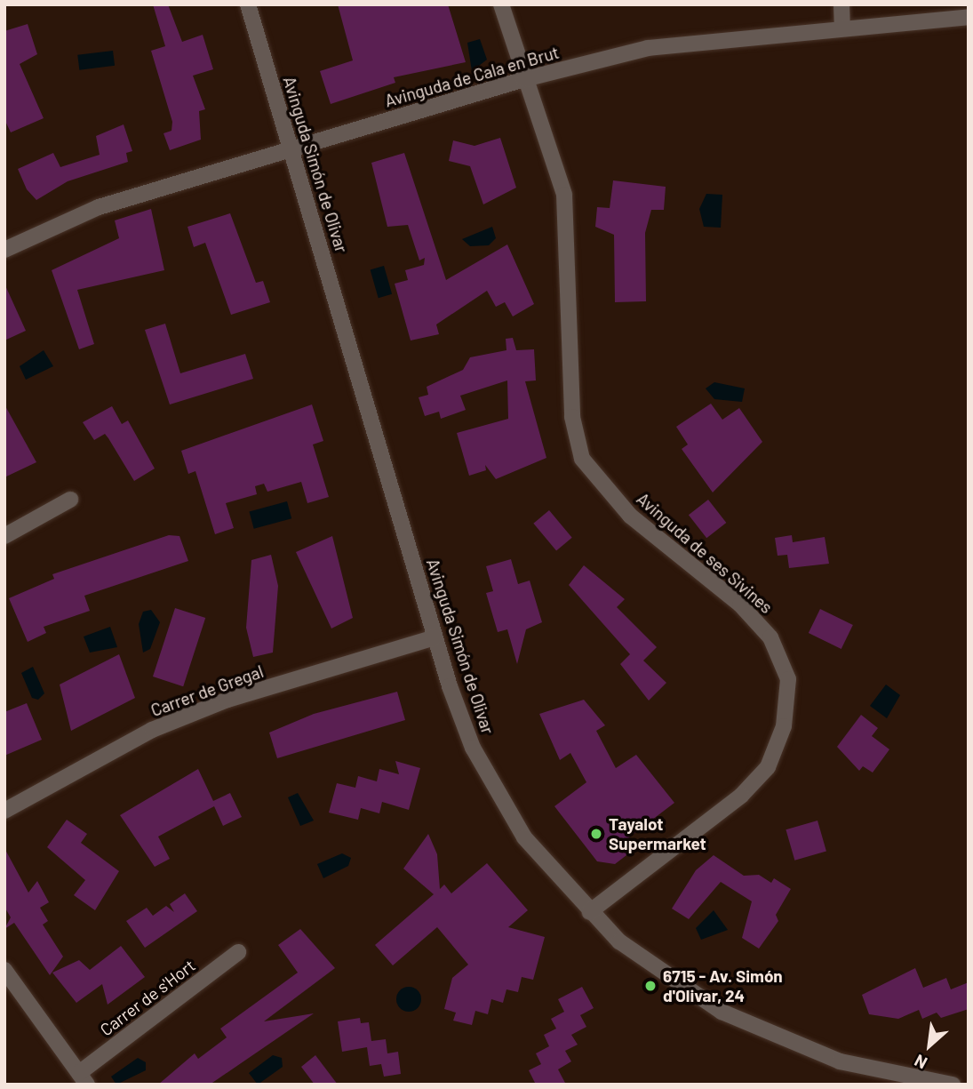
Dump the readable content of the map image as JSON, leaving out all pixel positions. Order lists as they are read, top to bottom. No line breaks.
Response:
{"streets":{"street":["Avinguda de Cala en Brut","Avinguda Simón de Olivar","Avinguda de ses Sivines","Carrer de Gregal","Carrer de s'Hort"]},"crossings":[["Avinguda de Cala en Brut","Avinguda Simón de Olivar"],["Avinguda de Cala en Brut","Avinguda de ses Sivines"],["Avinguda Simón de Olivar","Avinguda de ses Sivines"],["Avinguda Simón de Olivar","Carrer de Gregal"]],"places":["Tayalot Supermarket","6715 - Av. Simón d'Olivar, 24"],"north":"bottom left"}
